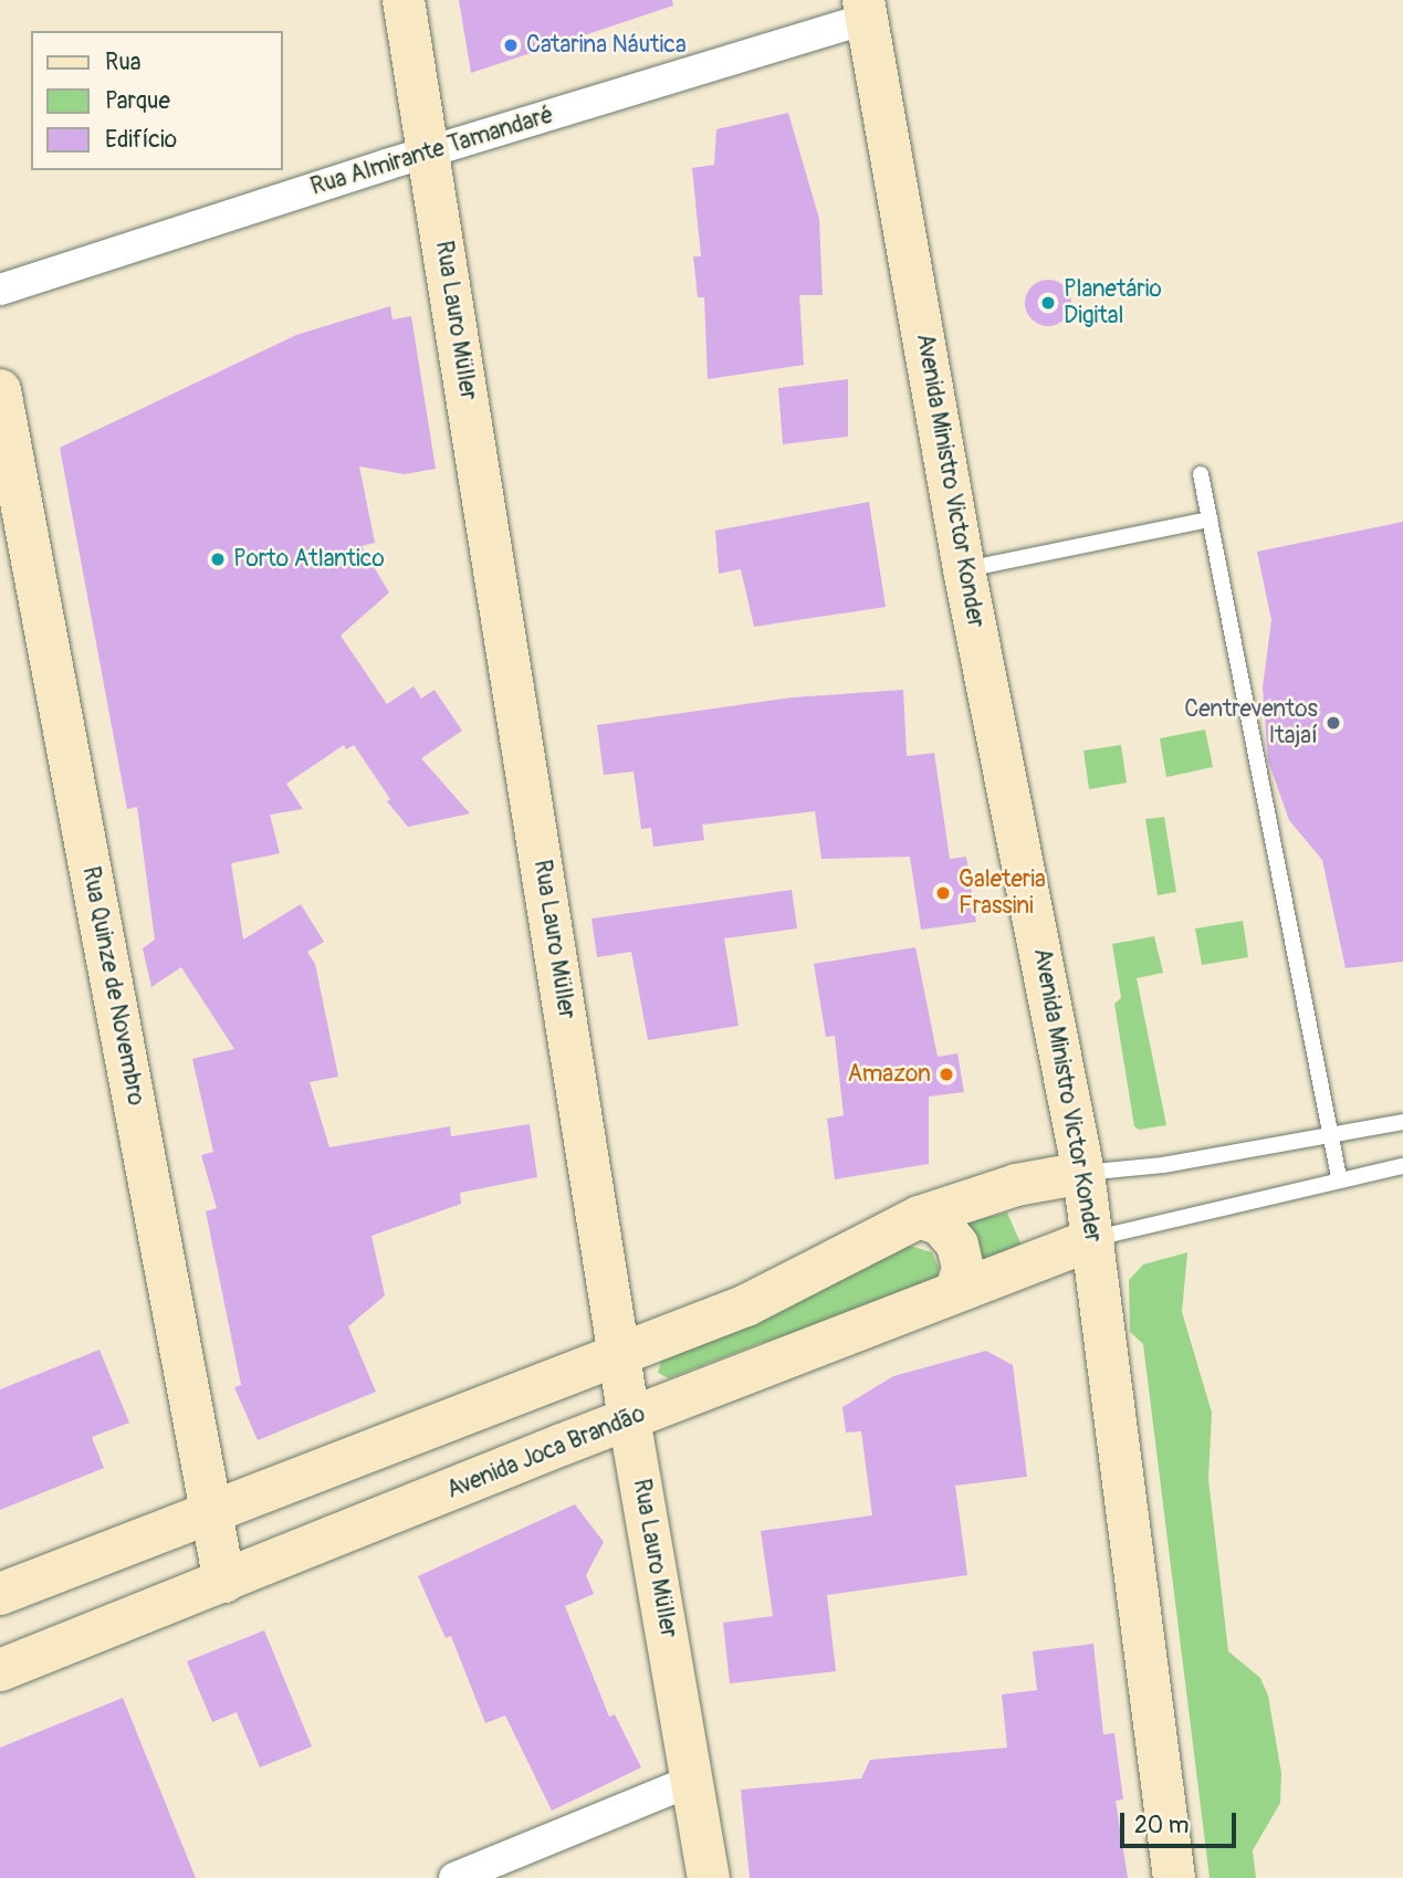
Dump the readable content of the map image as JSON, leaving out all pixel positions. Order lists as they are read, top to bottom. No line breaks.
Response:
{"streets":{"main road":["Rua Lauro Müller","Avenida Ministro Victor Konder","Rua Quinze de Novembro","Avenida Joca Brandão"],"street":["Rua Almirante Tamandaré"]},"crossings":[["Rua Almirante Tamandaré","Rua Lauro Müller"],["Rua Almirante Tamandaré","Avenida Ministro Victor Konder"],["Rua Lauro Müller","Avenida Joca Brandão"],["Avenida Ministro Victor Konder","Avenida Joca Brandão"],["Rua Quinze de Novembro","Avenida Joca Brandão"]],"places":["Catarina Náutica","Planetário Digital","Porto Atlantico","Centreventos Itajaí","Galeteria Frassini","Amazon"],"legend":["Rua","Parque","Edifício"],"scale_bar":"20 m"}
